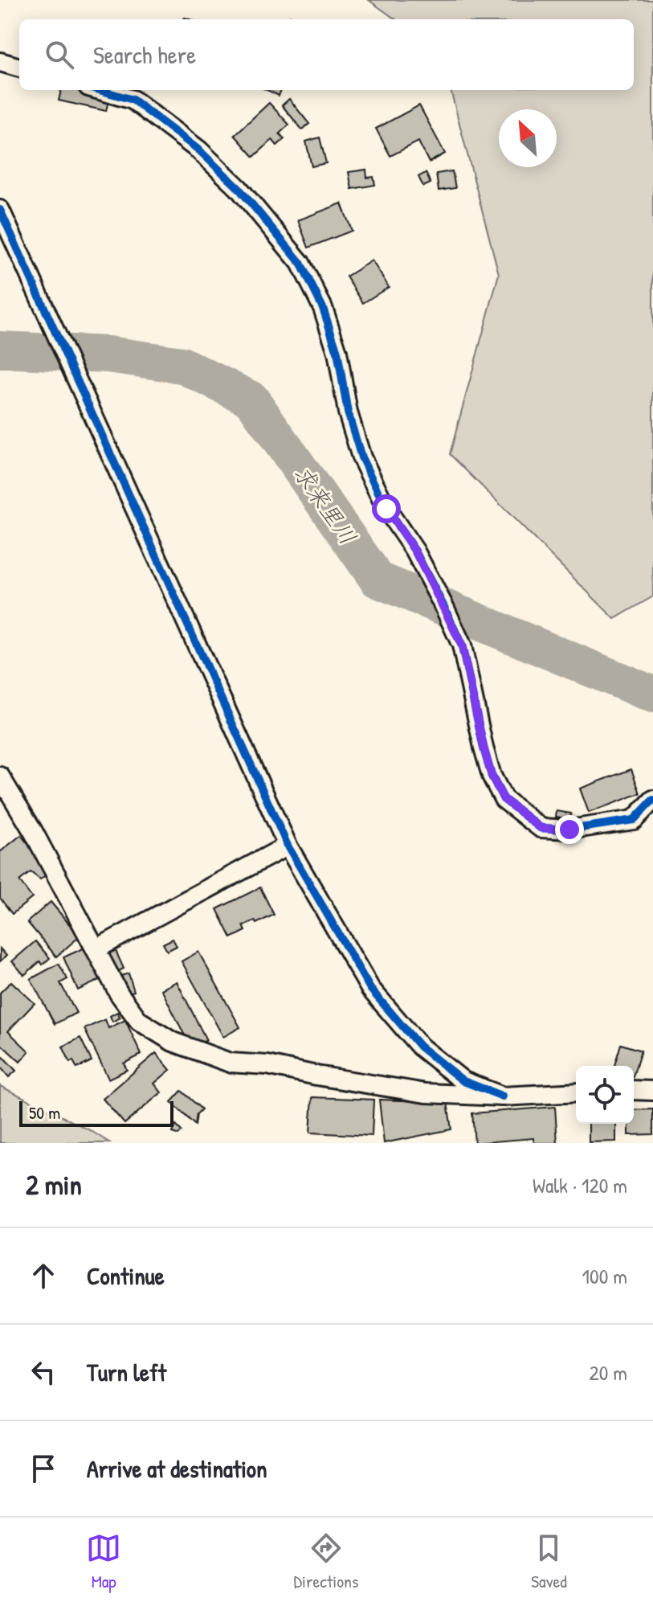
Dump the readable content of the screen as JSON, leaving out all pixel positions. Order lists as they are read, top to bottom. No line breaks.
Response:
{"water":["求来里川"],"scale_bar":"50 m","north":"top left","page":{"search":"Search here","scale":"50 m","heading":["2 min","Walk · 120 m"],"list":[["Continue","100 m"],["Turn left","20 m"],"Arrive at destination"],"nav":["Map","Directions","Saved"]}}
